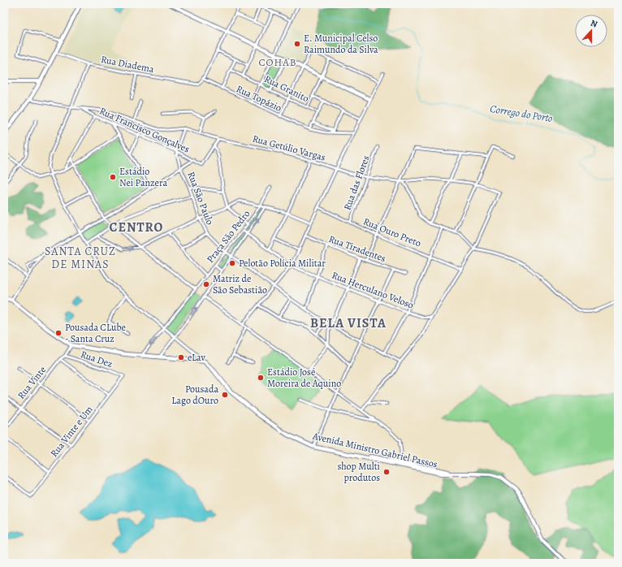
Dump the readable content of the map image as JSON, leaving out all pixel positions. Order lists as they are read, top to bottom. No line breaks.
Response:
{"streets":{"main road":["Avenida Ministro Gabriel Passos"],"street":["Rua Diadema","Rua Granito","Rua Topázio","Rua Francisco Gonçalves","Rua Getúlio Vargas","Rua das Flores","Rua São Paulo","Rua Ouro Preto","Praça São Pedro","Rua Tiradentes","Rua Herculano Veloso","Rua Dez","Rua Vinte","Rua Vinte e Um"]},"crossings":[["Rua Diadema","Rua Topázio"],["Rua Francisco Gonçalves","Rua Getúlio Vargas"],["Rua Francisco Gonçalves","Rua São Paulo"],["Rua Getúlio Vargas","Rua das Flores"],["Rua das Flores","Rua Ouro Preto"],["Rua São Paulo","Praça São Pedro"],["Praça São Pedro","Rua Herculano Veloso"],["Rua Dez","Rua Vinte"],["Rua Dez","Rua Vinte e Um"]],"districts":["COHAB","CENTRO","SANTA CRUZ DE MINAS","BELA VISTA"],"water":["Corrego do Porto"],"places":["E. Municipal Celso Raimundo da Silva","Estádio Nei Panzera","Pelotão Polícia Militar","Matriz de São Sebastião","Pousada CLube - Santa Cruz","eLav","Estádio José Moreira de Aquino","Pousada Lago dOuro","shop Multi produtos"],"north":"top"}
